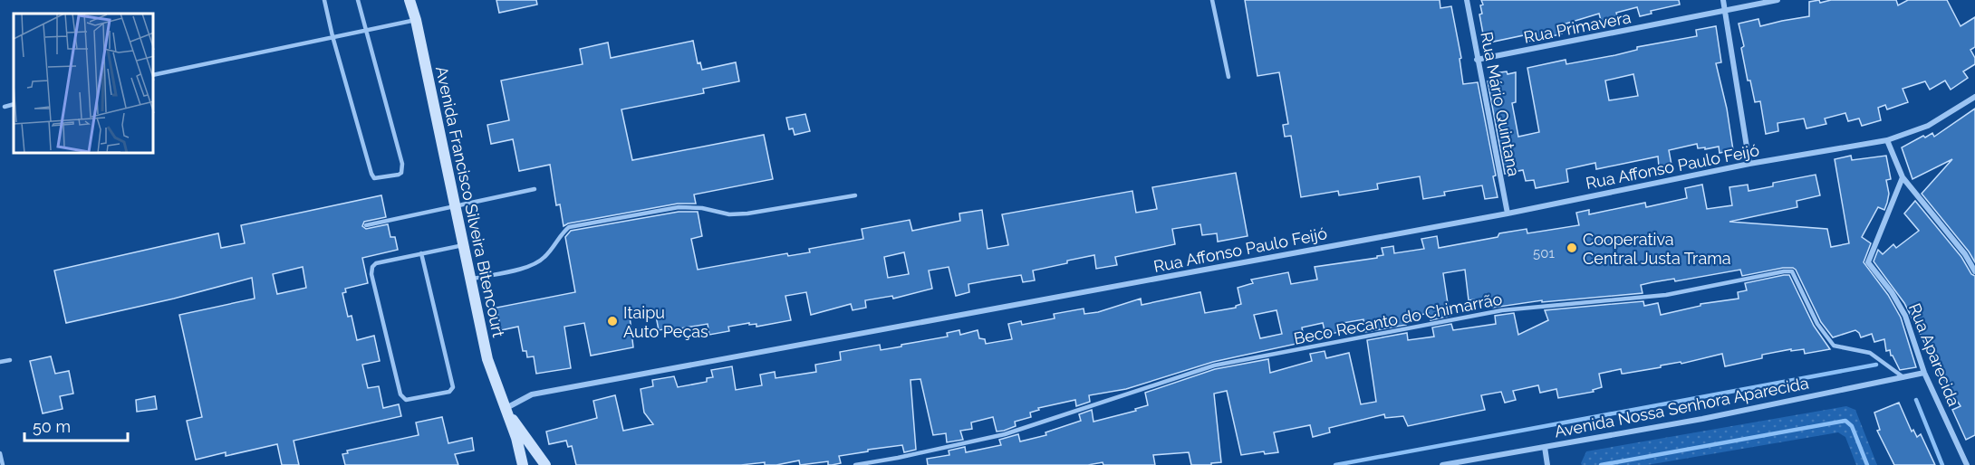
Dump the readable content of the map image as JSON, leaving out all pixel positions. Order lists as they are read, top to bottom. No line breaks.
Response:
{"streets":{"main road":["Avenida Francisco Silveira Bitencourt"],"street":["Rua Primavera","Rua Mário Quintana","Rua Affonso Paulo Feijó","Rua Aparecida","Avenida Nossa Senhora Aparecida"],"lane":["Beco Recanto do Chimarrão"]},"crossings":[["Rua Primavera","Rua Mário Quintana"],["Rua Mário Quintana","Rua Affonso Paulo Feijó"],["Rua Affonso Paulo Feijó","Avenida Francisco Silveira Bitencourt"],["Beco Recanto do Chimarrão","Avenida Nossa Senhora Aparecida"],["Rua Aparecida","Avenida Nossa Senhora Aparecida"]],"places":["Cooperativa Central Justa Trama","Itaipu Auto Peças"],"house_numbers":["501"],"scale_bar":"50 m"}
